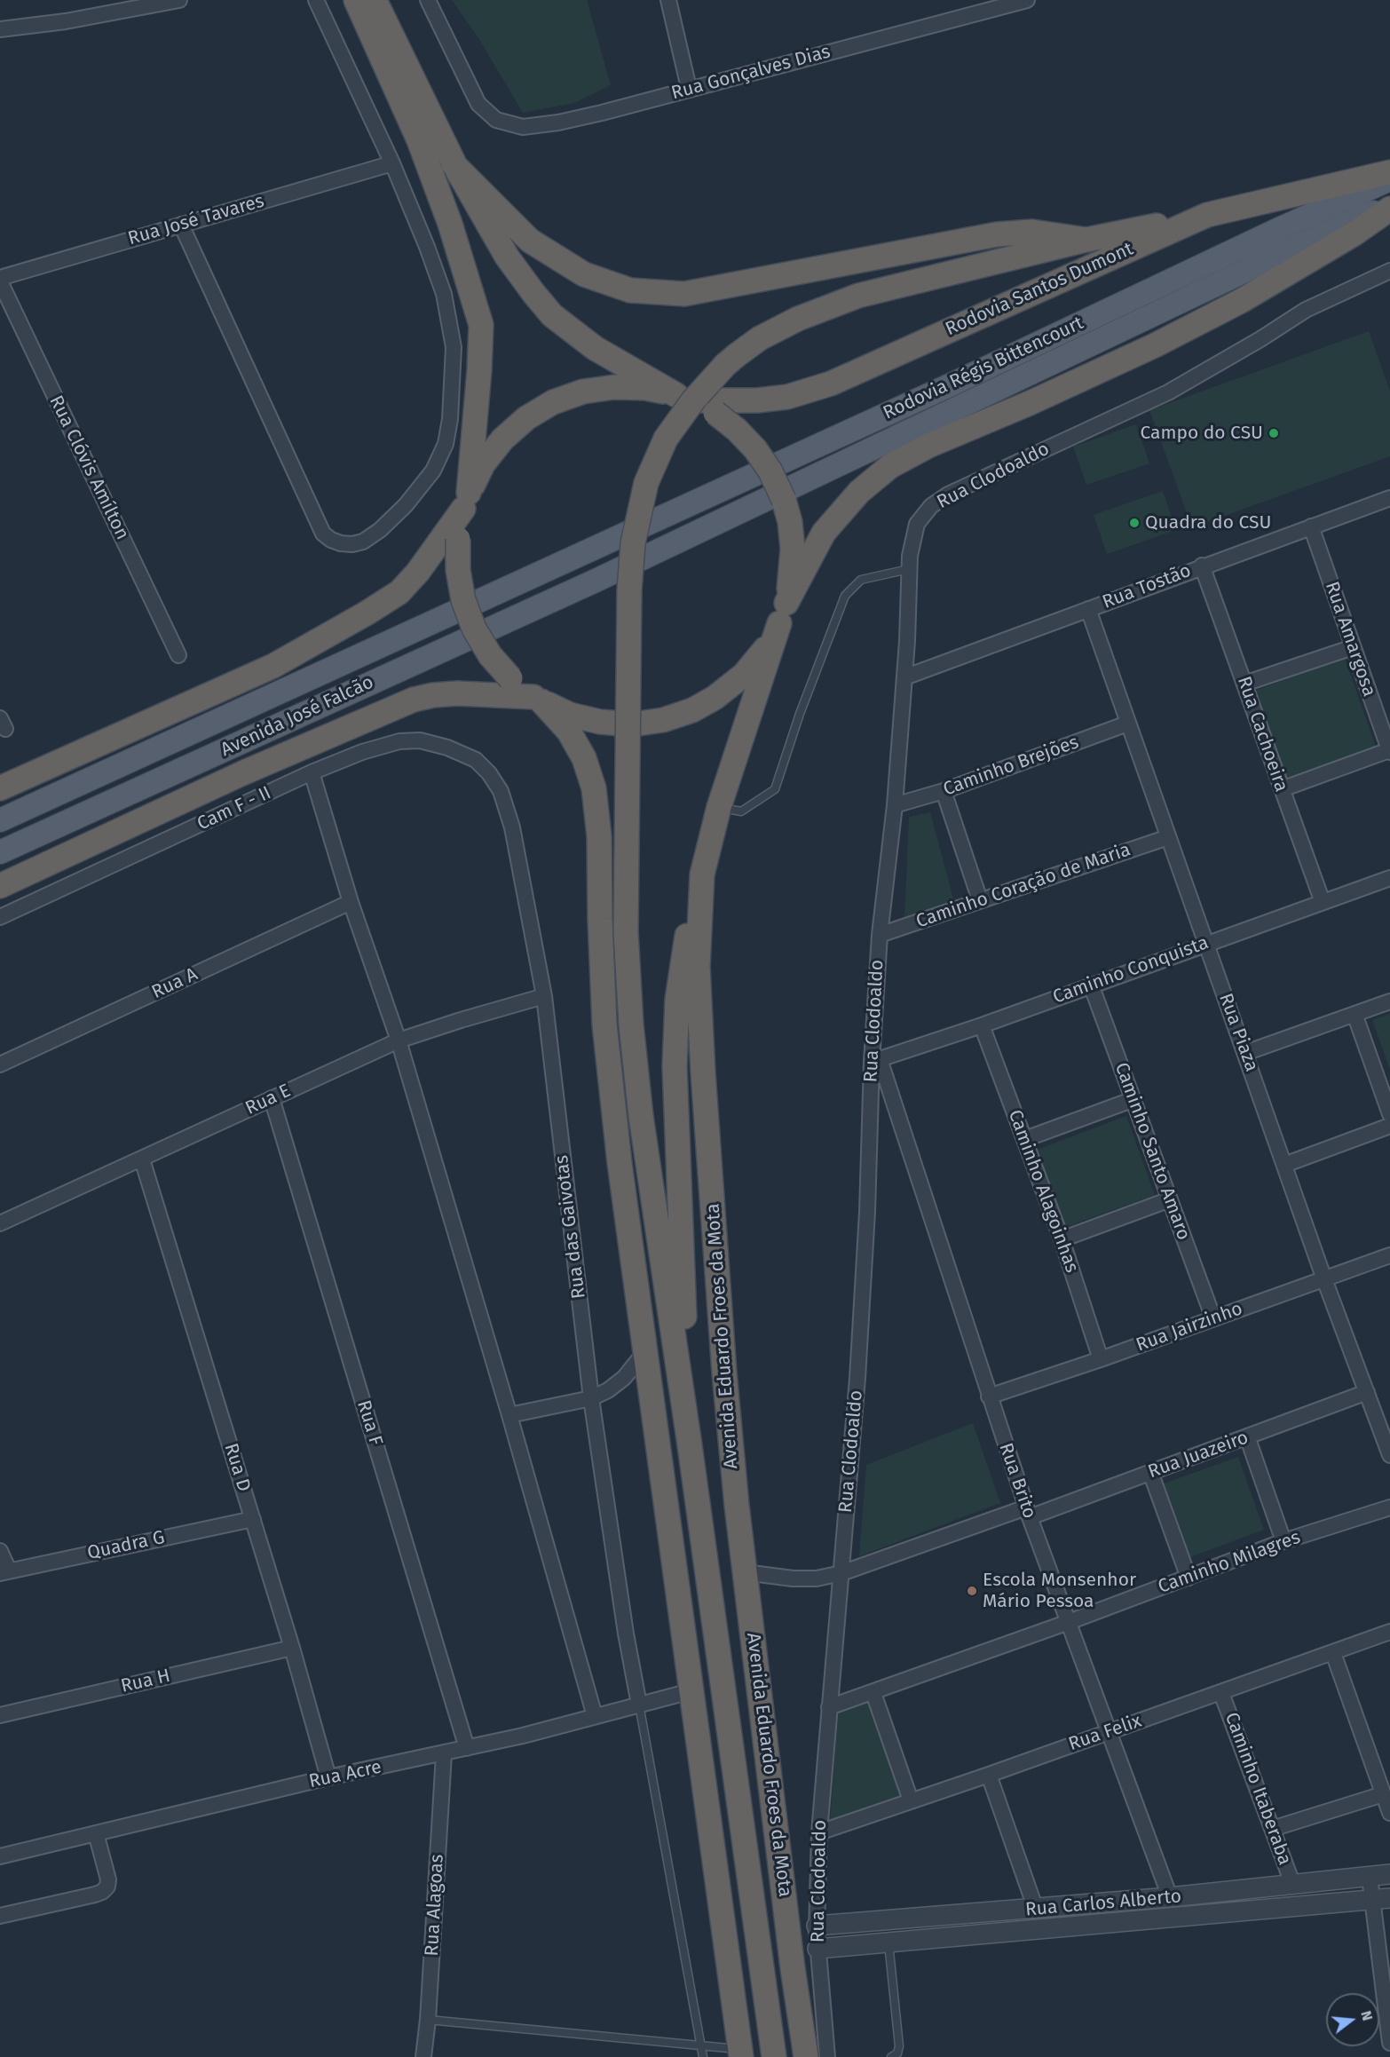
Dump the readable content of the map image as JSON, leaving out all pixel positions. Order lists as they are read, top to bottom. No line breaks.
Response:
{"streets":{"highway":["Rodovia Santos Dumont","Avenida Eduardo Froes da Mota"],"main road":["Rodovia Régis Bittencourt","Avenida José Falcão"],"street":["Rua Gonçalves Dias","Rua José Tavares","Rua Clóvis Amílton","Rua Clodoaldo","Rua Tostão","Rua Amargosa","Rua Cachoeira","Caminho Brejões","Cam F - II","Caminho Coração de Maria","Caminho Conquista","Rua A","Rua Piaza","Rua E","Caminho Santo Amaro","Caminho Alagoinhas","Rua das Gaivotas","Rua Jairzinho","Rua F","Rua Juazeiro","Rua D","Rua Brito","Quadra G","Caminho Milagres","Rua H","Rua Felix","Rua Acre","Caminho Itaberaba","Rua Carlos Alberto","Rua Alagoas"]},"crossings":[["Rua José Tavares","Rua Clóvis Amílton"],["Rodovia Santos Dumont","Avenida Eduardo Froes da Mota"],["Rodovia Régis Bittencourt","Avenida José Falcão"],["Rua Clodoaldo","Rua Tostão"],["Rua Clodoaldo","Caminho Brejões"],["Rua Clodoaldo","Caminho Coração de Maria"],["Rua Clodoaldo","Caminho Conquista"],["Rua Clodoaldo","Rua Juazeiro"],["Rua Clodoaldo","Rua Brito"],["Rua Clodoaldo","Caminho Milagres"],["Rua Clodoaldo","Rua Felix"],["Rua Clodoaldo","Rua Carlos Alberto"],["Rua Tostão","Rua Amargosa"],["Rua Tostão","Rua Cachoeira"],["Rua Tostão","Rua Piaza"],["Rua Cachoeira","Caminho Conquista"],["Caminho Brejões","Rua Piaza"],["Cam F - II","Rua das Gaivotas"],["Caminho Coração de Maria","Rua Piaza"],["Caminho Conquista","Rua Piaza"],["Caminho Conquista","Caminho Santo Amaro"],["Caminho Conquista","Caminho Alagoinhas"],["Caminho Conquista","Rua Brito"],["Rua Piaza","Rua Jairzinho"],["Rua Piaza","Rua Juazeiro"],["Rua E","Rua das Gaivotas"],["Rua E","Rua F"],["Rua E","Rua D"],["Caminho Santo Amaro","Rua Jairzinho"],["Caminho Alagoinhas","Rua Jairzinho"],["Rua das Gaivotas","Rua Acre"],["Rua Jairzinho","Rua Brito"],["Avenida Eduardo Froes da Mota","Rua Juazeiro"],["Avenida Eduardo Froes da Mota","Rua Acre"],["Rua F","Rua Acre"],["Rua Juazeiro","Rua Brito"],["Rua D","Quadra G"],["Rua D","Rua H"],["Rua D","Rua Acre"],["Rua Brito","Caminho Milagres"],["Rua Brito","Rua Felix"],["Rua Brito","Rua Carlos Alberto"],["Rua Felix","Caminho Itaberaba"],["Rua Acre","Rua Alagoas"],["Caminho Itaberaba","Rua Carlos Alberto"]],"places":["Campo do CSU","Quadra do CSU","Escola Monsenhor Mário Pessoa"],"north":"right"}
